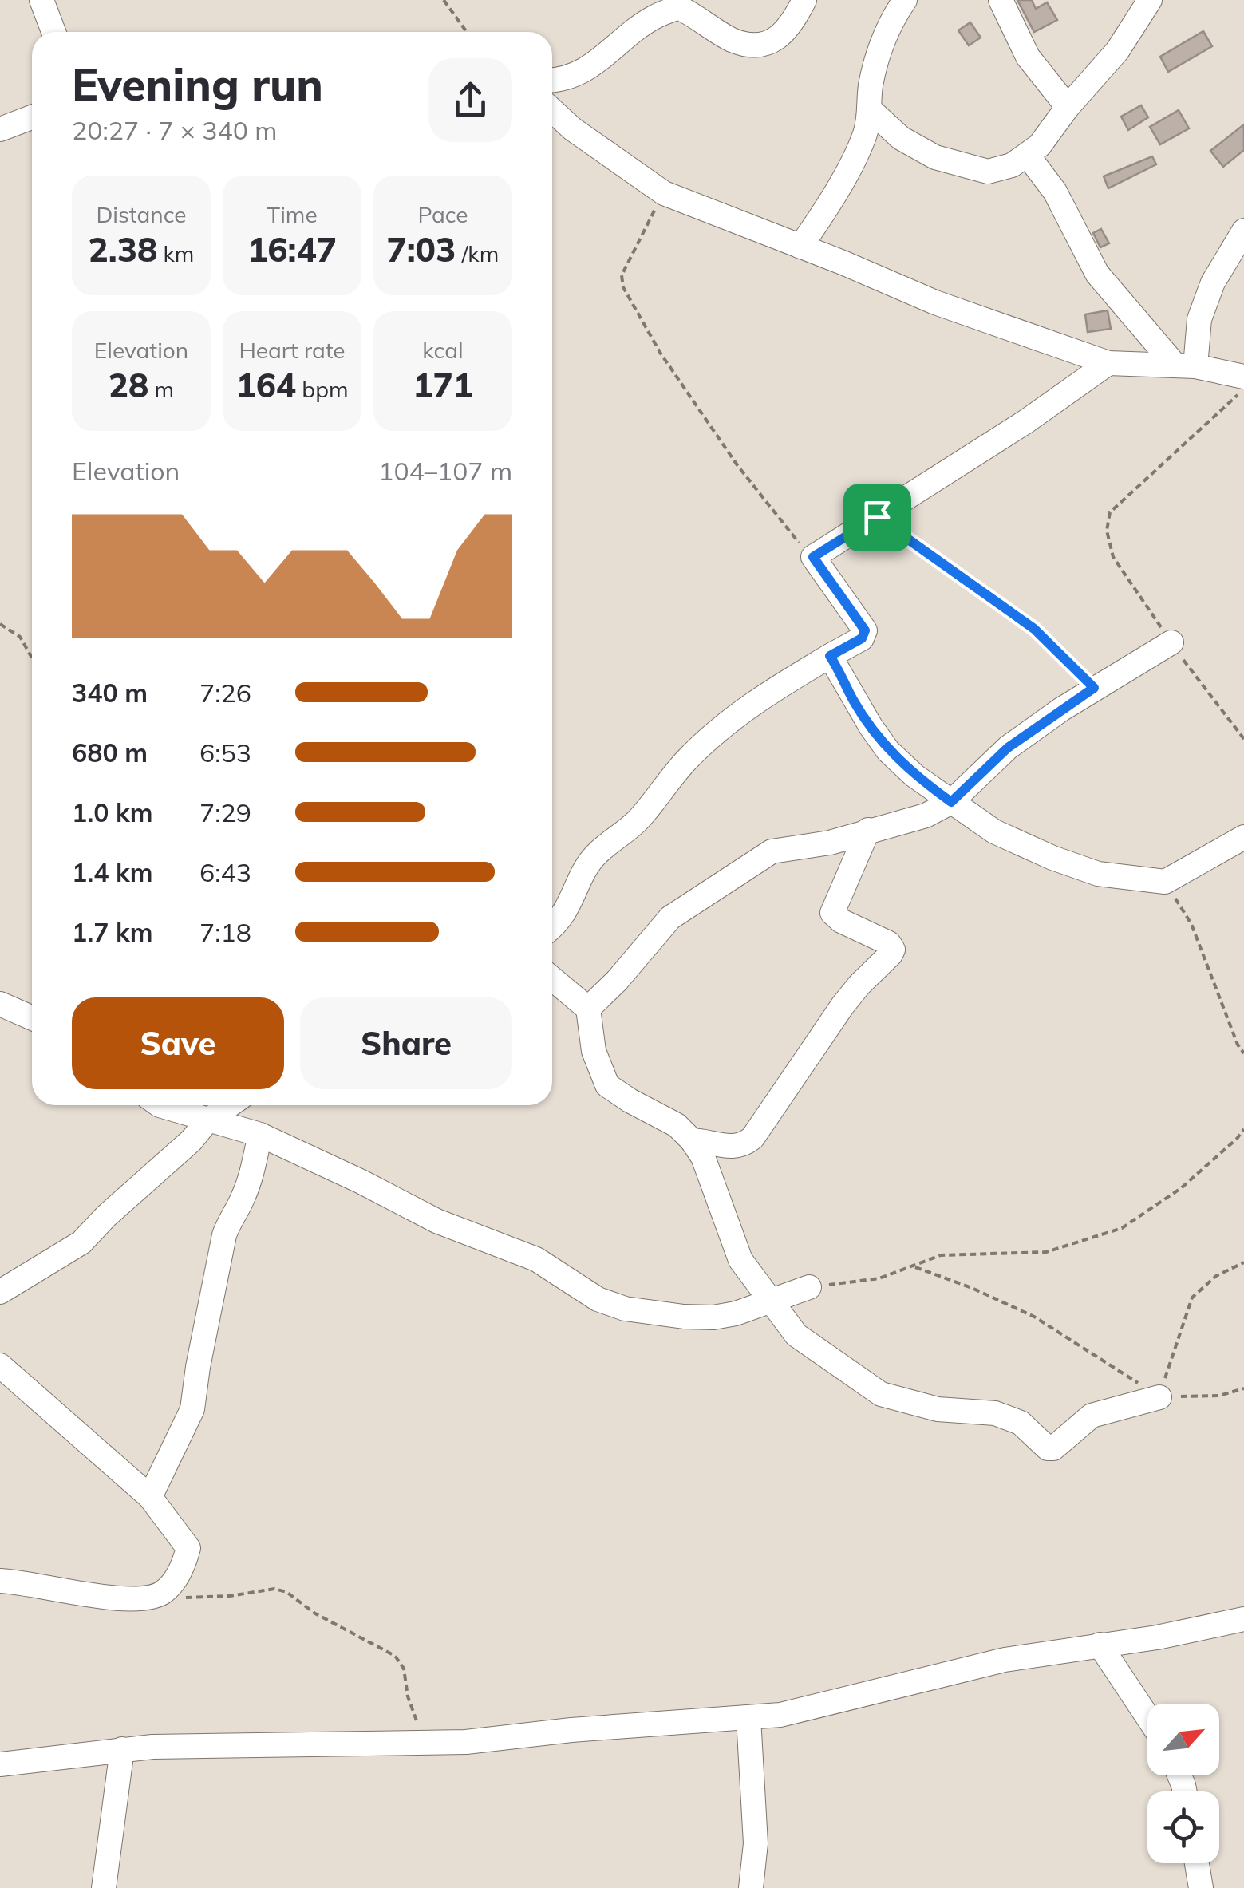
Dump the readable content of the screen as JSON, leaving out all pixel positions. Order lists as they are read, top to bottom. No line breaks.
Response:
{"north":"top right","page":{"heading":["Evening run","20:27 · 7 × 340 m"],"stats":[["Distance","2.38 km"],["Time","16:47"],["Pace","7:03 /km"],["Elevation","28 m"],["Heart rate","164 bpm"],["kcal","171"]],"chart":["Elevation","104–107 m"],"list":[{"name":"340 m","note":"7:26"},{"name":"680 m","note":"6:53"},{"name":"1.0 km","note":"7:29"},{"name":"1.4 km","note":"6:43"},{"name":"1.7 km","note":"7:18"}],"buttons":["Save","Share"]}}
